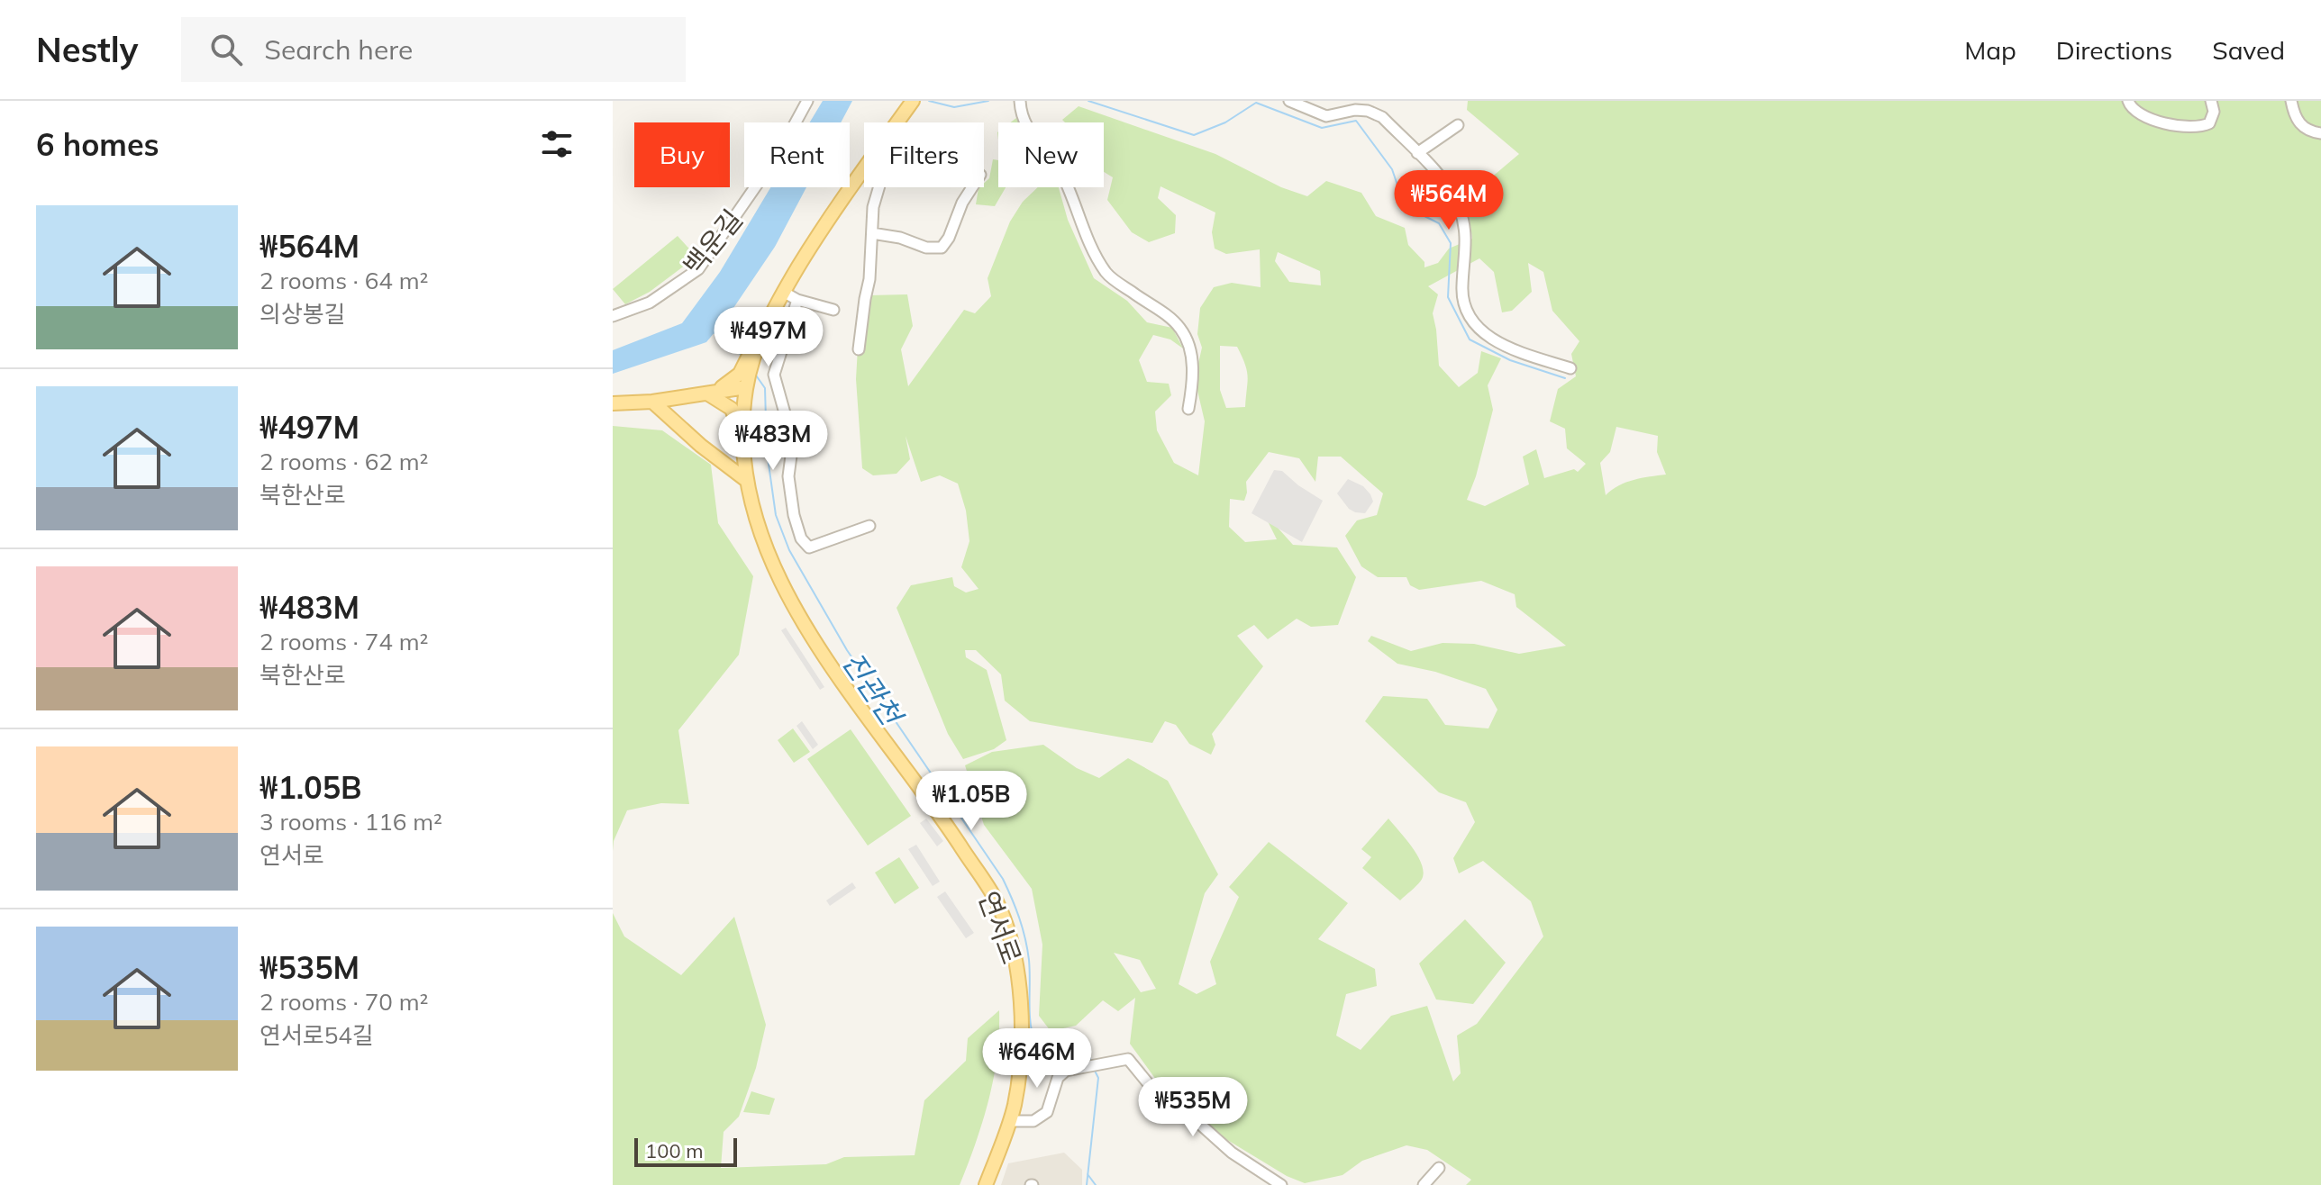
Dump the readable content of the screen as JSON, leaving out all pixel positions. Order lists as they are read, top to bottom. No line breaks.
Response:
{"streets":{"main road":["연서로"],"street":["백운길"]},"water":["진관천"],"scale_bar":"100 m","page":{"header":"Nestly","search":"Search here","nav":["Map","Directions","Saved"],"heading":"6 homes","chip":["Buy","Rent","Filters","New"],"price":["₩564M","₩497M","₩483M","₩1.05B","₩646M","₩535M"],"list":[{"name":"₩564M","note":"2 rooms · 64 m² · 의상봉길"},{"name":"₩497M","note":"2 rooms · 62 m² · 북한산로"},{"name":"₩483M","note":"2 rooms · 74 m² · 북한산로"},{"name":"₩1.05B","note":"3 rooms · 116 m² · 연서로"},{"name":"₩535M","note":"2 rooms · 70 m² · 연서로54길"}],"scale":"100 m"}}
